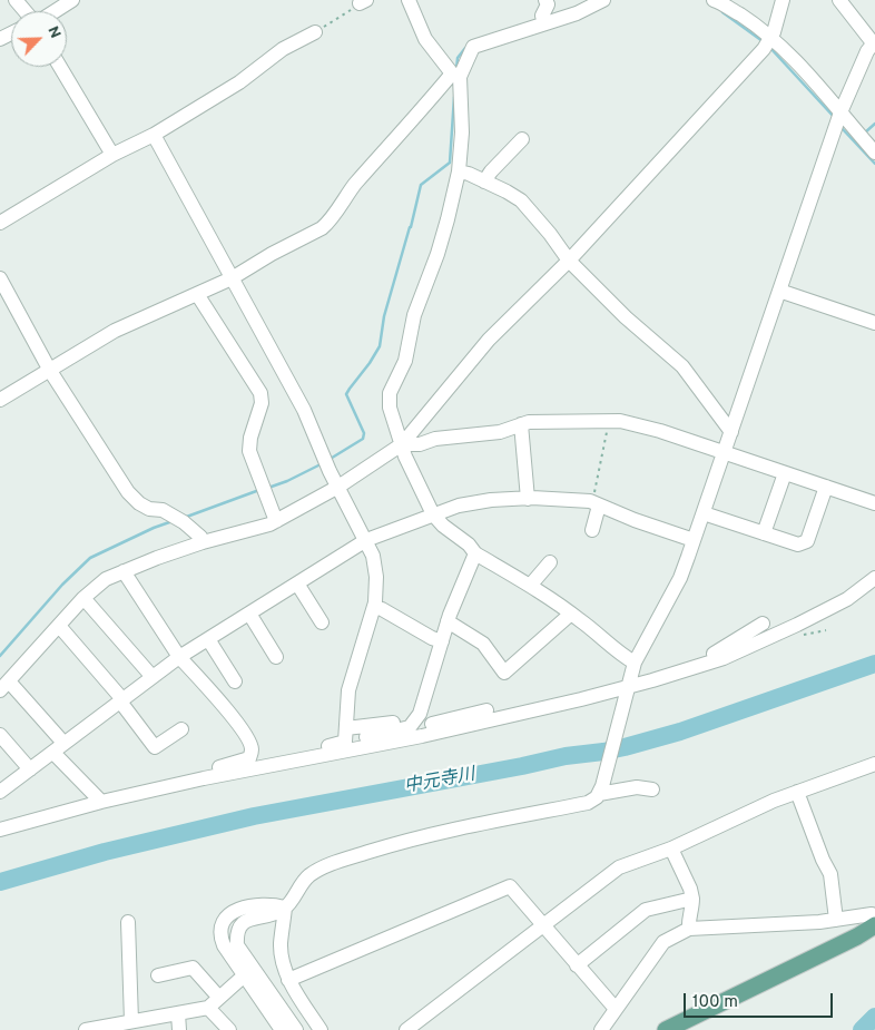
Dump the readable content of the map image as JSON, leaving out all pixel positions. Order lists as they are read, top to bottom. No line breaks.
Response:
{"water":["中元寺川"],"scale_bar":"100 m","north":"top right"}
